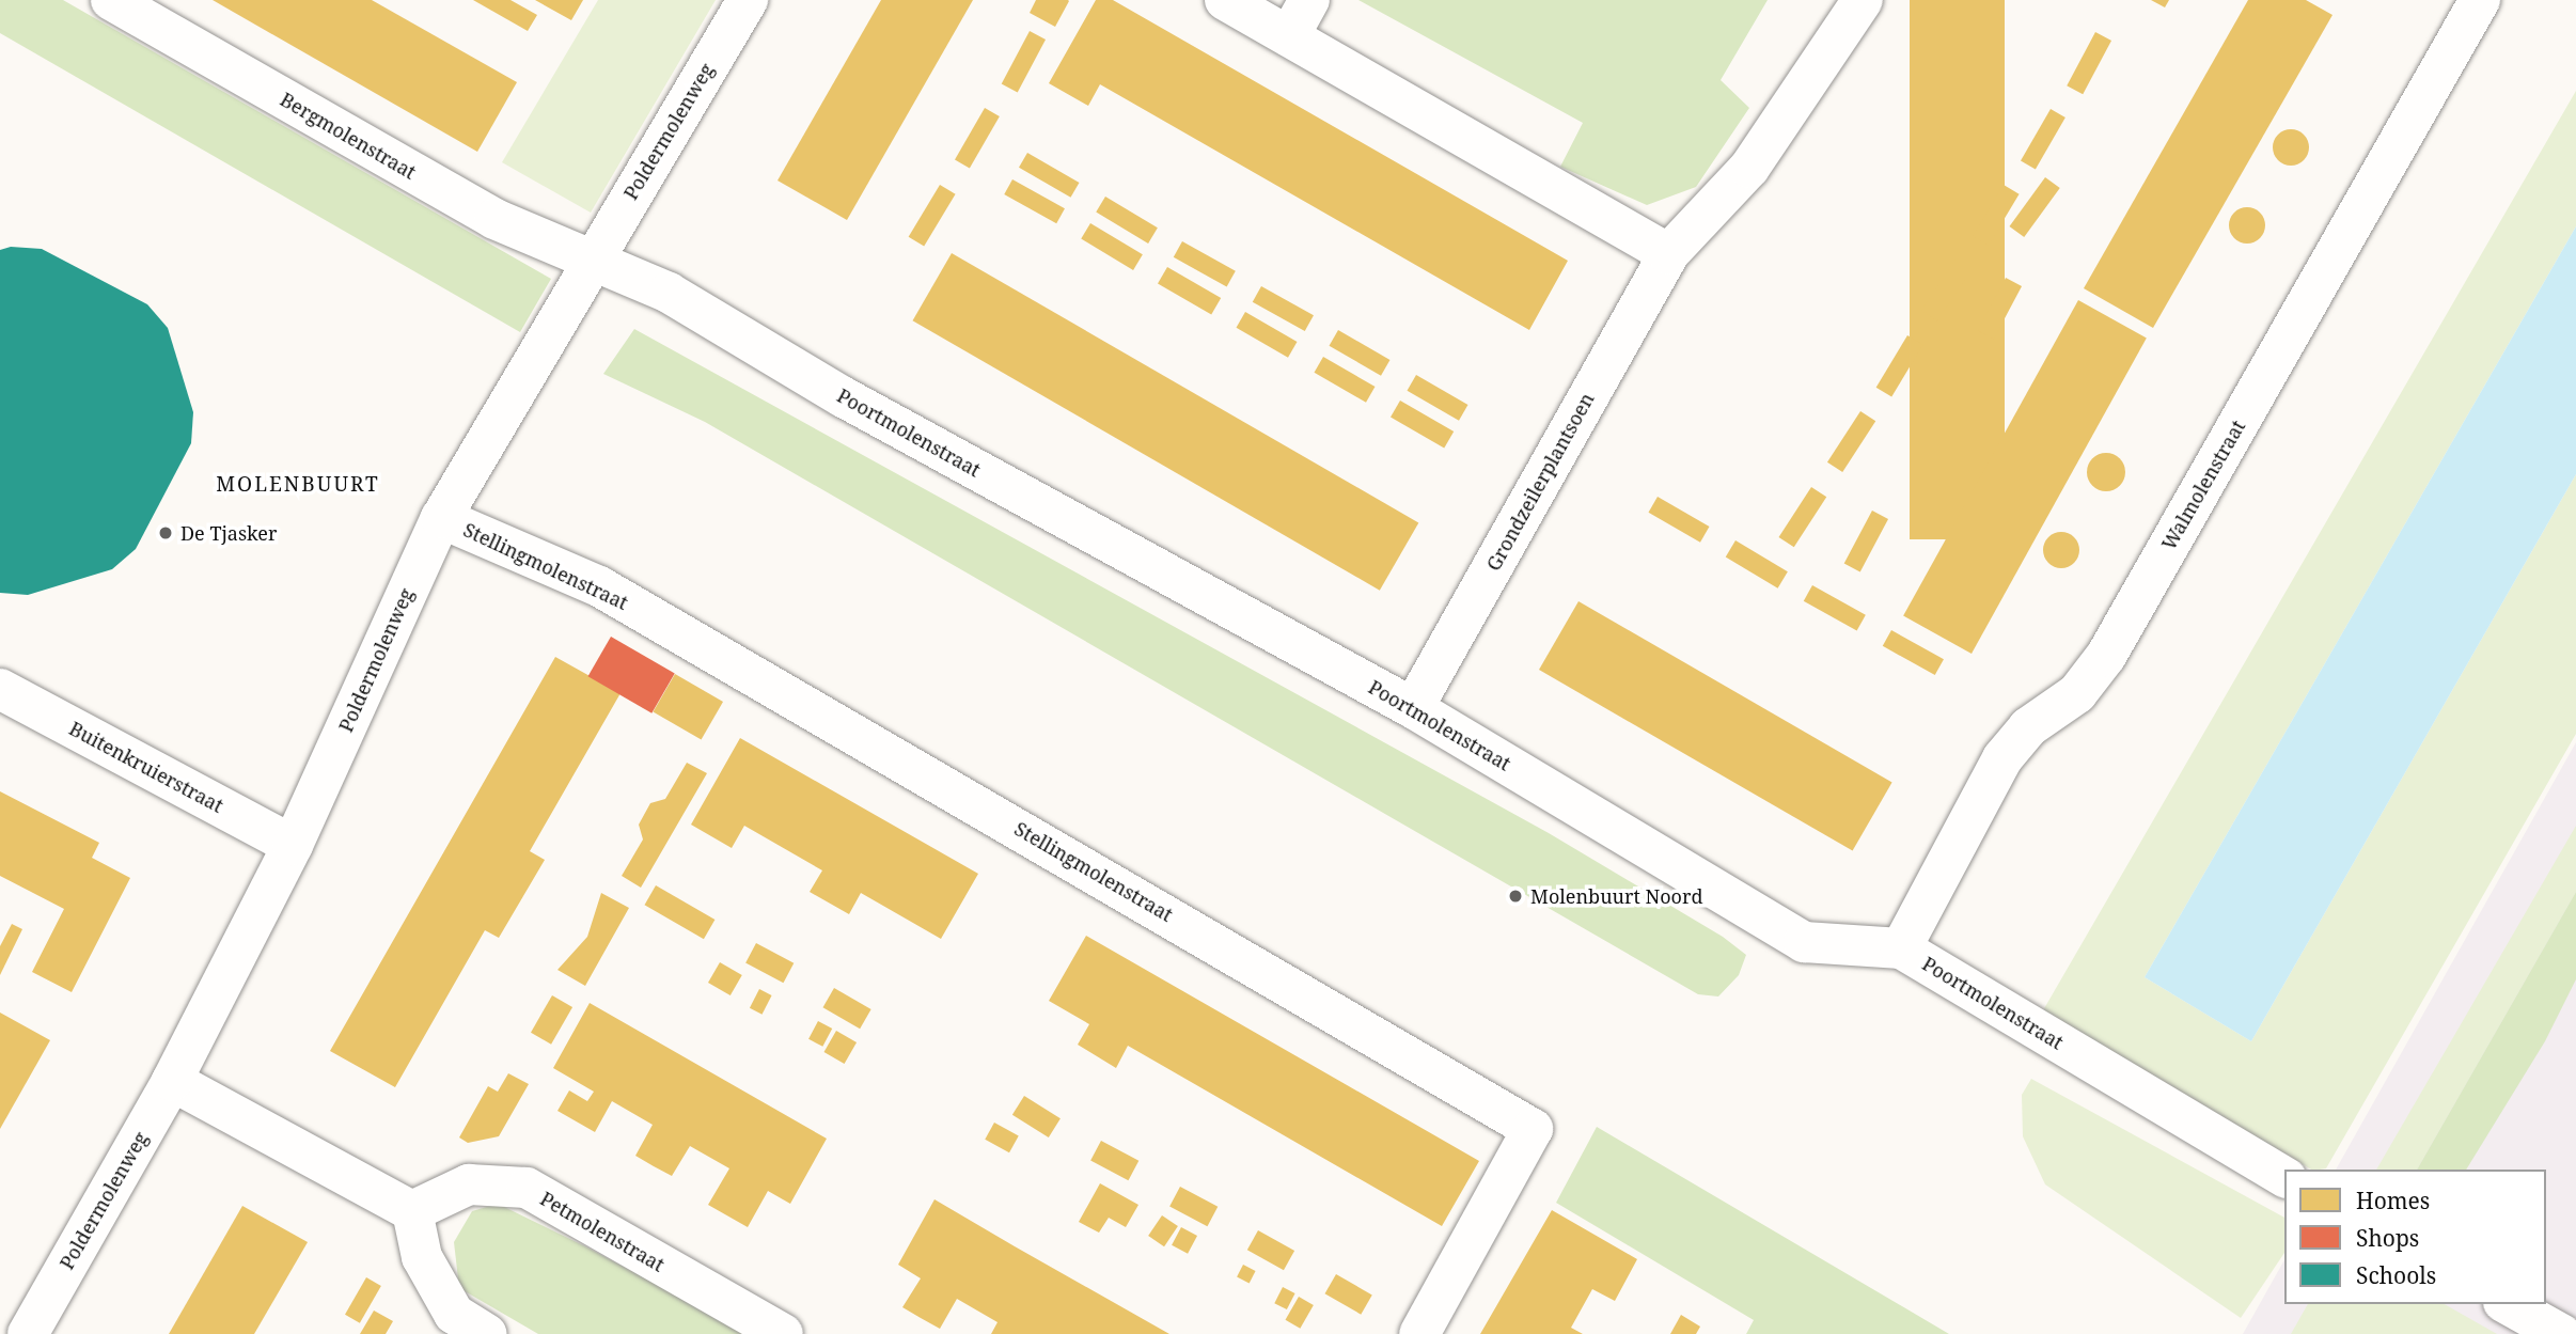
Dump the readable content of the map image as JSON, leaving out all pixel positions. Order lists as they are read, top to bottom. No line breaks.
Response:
{"streets":{"street":["Poldermolenweg","Bergmolenstraat","Poortmolenstraat","Grondzeilerplantsoen","Walmolenstraat","Stellingmolenstraat","Buitenkruierstraat","Petmolenstraat"]},"crossings":[["Poldermolenweg","Bergmolenstraat"],["Poldermolenweg","Poortmolenstraat"],["Poldermolenweg","Stellingmolenstraat"],["Poldermolenweg","Buitenkruierstraat"],["Bergmolenstraat","Poortmolenstraat"],["Poortmolenstraat","Grondzeilerplantsoen"],["Poortmolenstraat","Walmolenstraat"]],"districts":["MOLENBUURT"],"places":["De Tjasker","Molenbuurt Noord"],"legend":["Homes","Shops","Schools"]}
